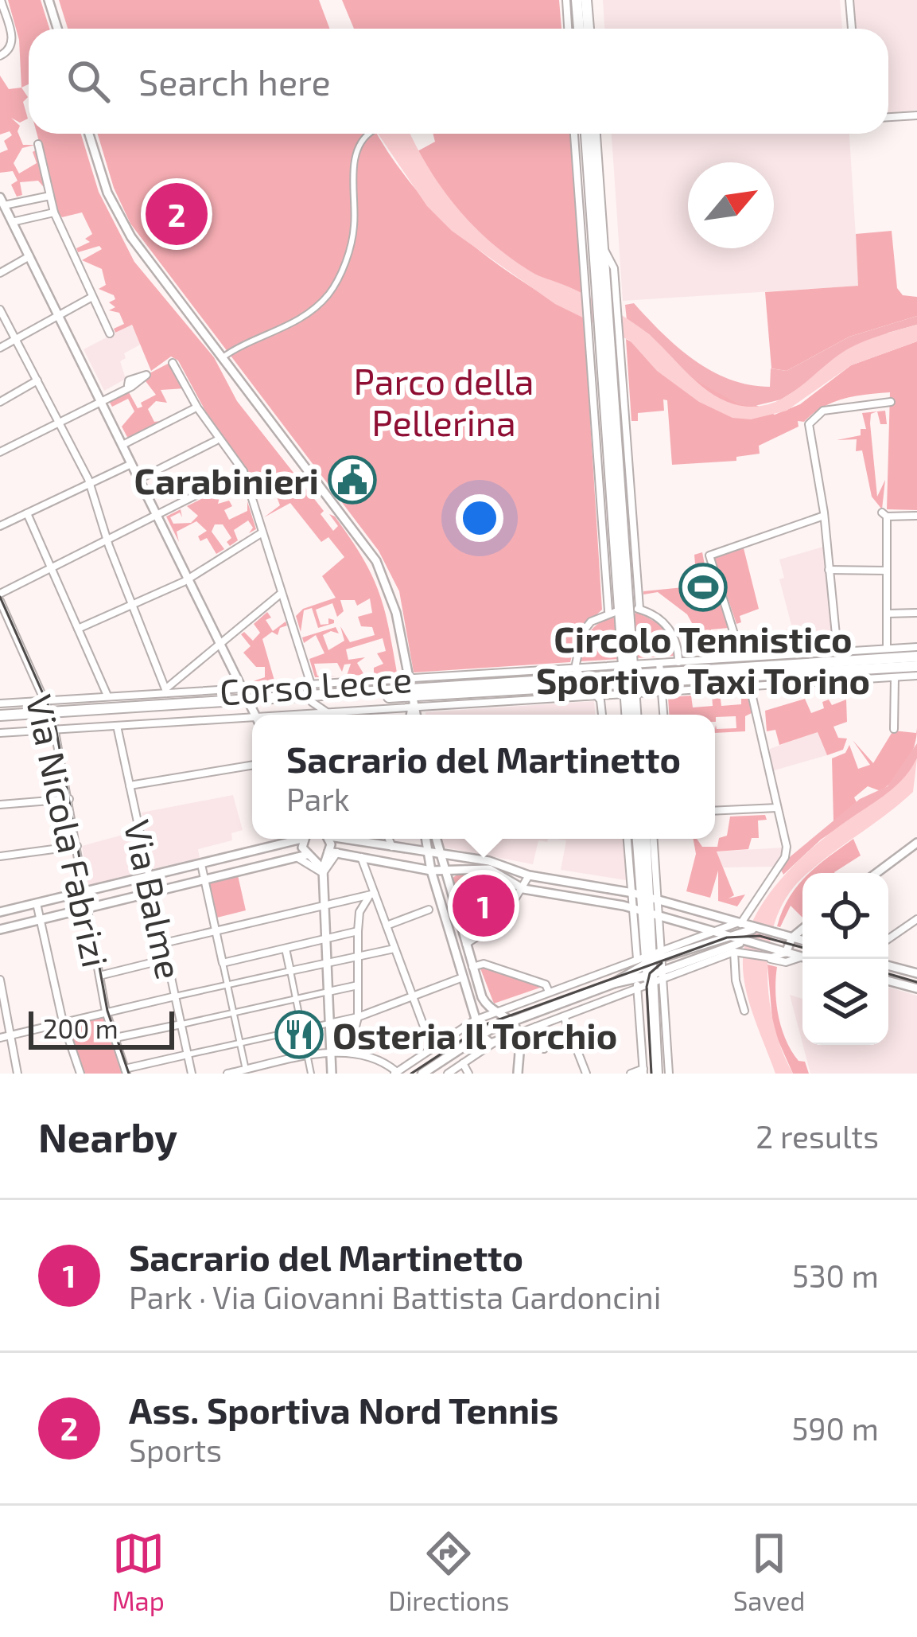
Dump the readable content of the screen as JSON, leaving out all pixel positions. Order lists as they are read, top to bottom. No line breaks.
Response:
{"streets":{"main road":["Corso Lecce"],"street":["Via Nicola Fabrizi","Via Balme"]},"crossings":[["Corso Lecce","Via Nicola Fabrizi"],["Corso Lecce","Via Balme"]],"parks":["Parco della Pellerina"],"places":{"public building":["Carabinieri"],"sports":["Circolo Tennistico Sportivo Taxi Torino"],"restaurant":["Osteria Il Torchio"]},"scale_bar":"200 m","north":"top right","page":{"search":"Search here","pins":["2","1"],"popup":["Sacrario del Martinetto","Park"],"scale":"200 m","heading":["Nearby","2 results"],"list":[{"mark":"1","name":"Sacrario del Martinetto","note":"Park · Via Giovanni Battista Gardoncini","value":"530 m"},{"mark":"2","name":"Ass. Sportiva Nord Tennis","note":"Sports","value":"590 m"}],"nav":["Map","Directions","Saved"]}}
